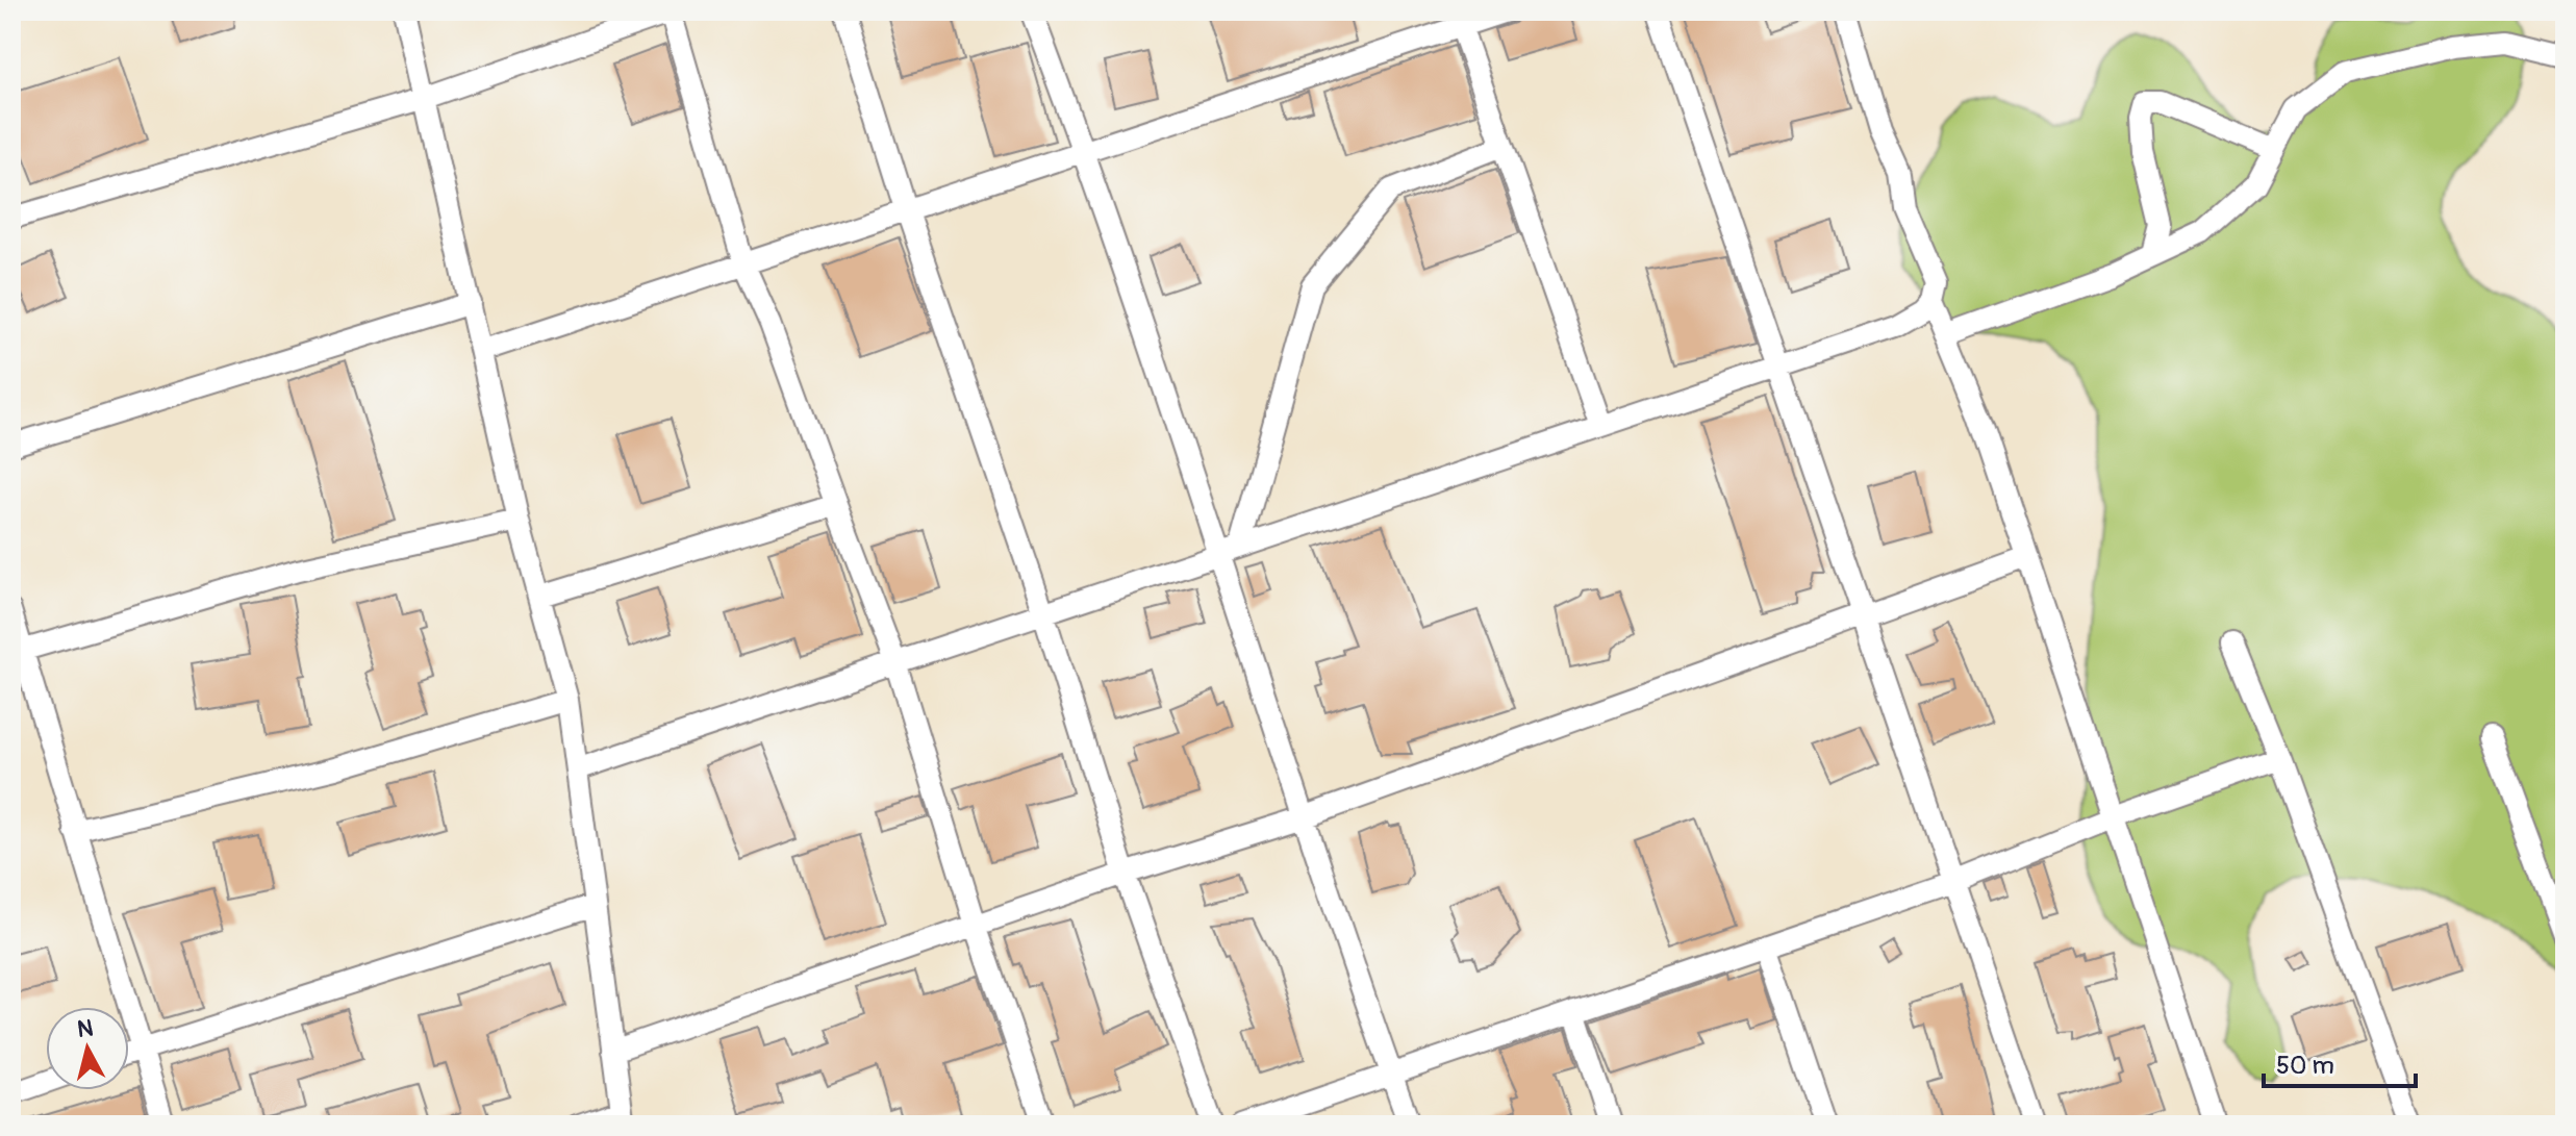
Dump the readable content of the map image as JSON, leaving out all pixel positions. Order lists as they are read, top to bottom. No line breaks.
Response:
{"scale_bar":"50 m","north":"top"}
